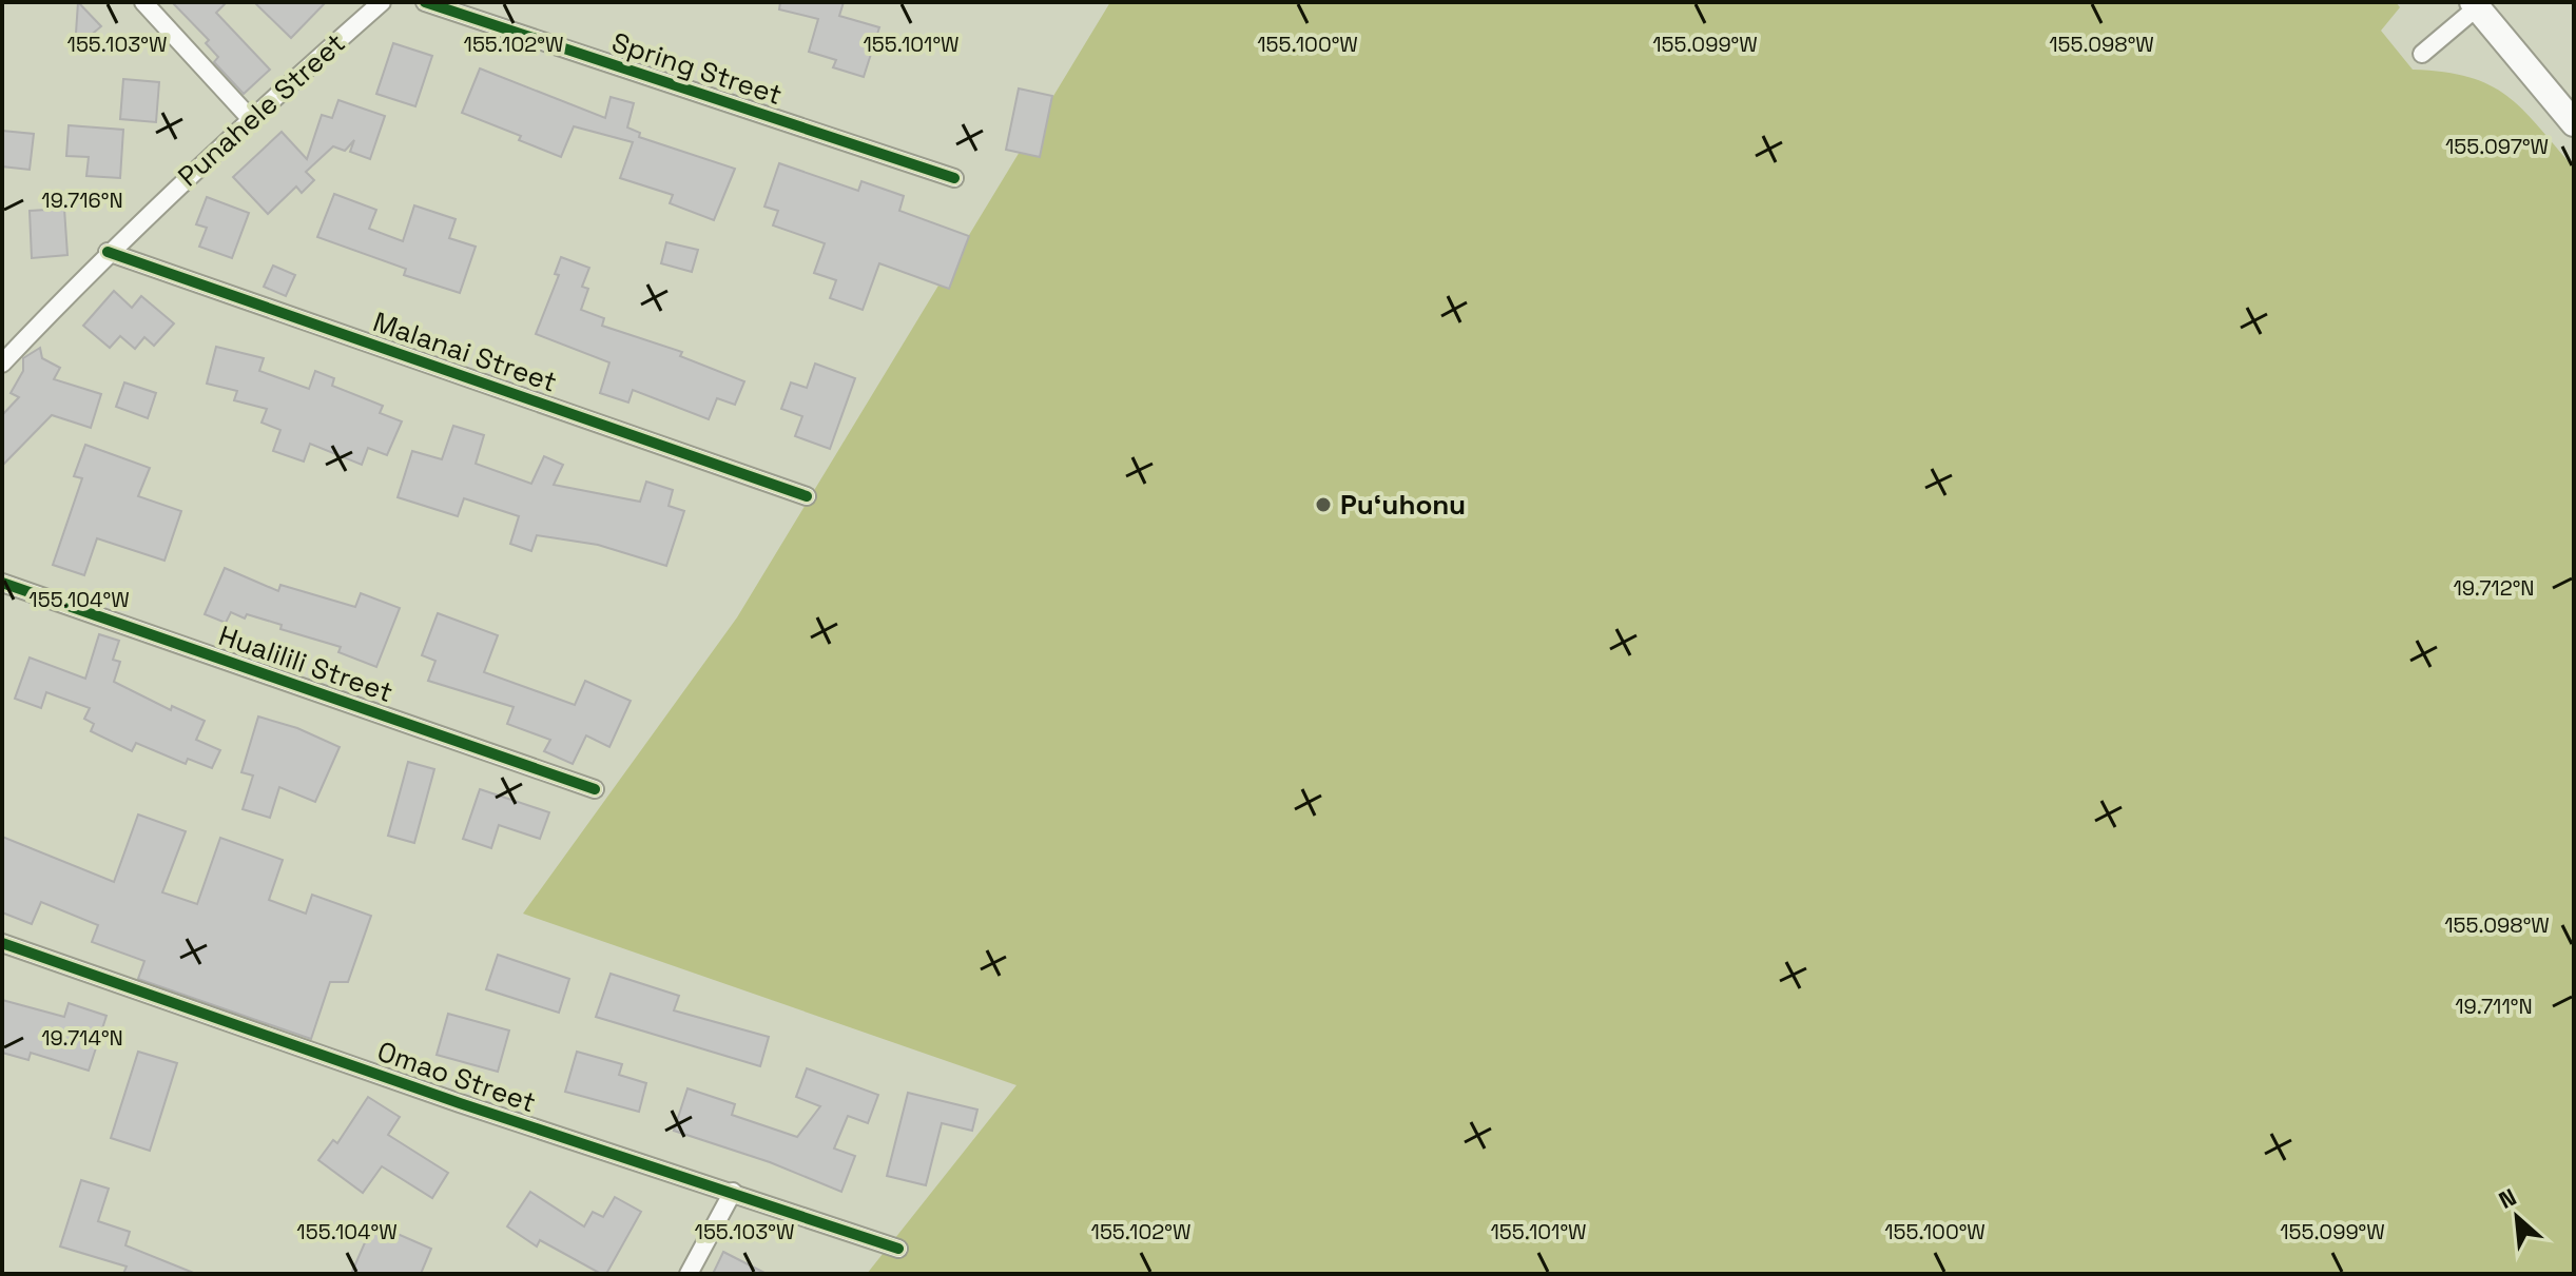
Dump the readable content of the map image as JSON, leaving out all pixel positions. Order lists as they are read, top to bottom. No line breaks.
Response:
{"streets":{"street":["Spring Street","Punahele Street","Malanai Street","Hualilili Street","Omao Street"]},"crossings":[["Punahele Street","Malanai Street"]],"places":["Puʻuhonu"],"north":"top left","coordinates":["155.103°W","155.102°W","155.101°W","155.100°W","155.099°W","155.098°W","155.097°W","19.716°N","19.712°N","155.104°W","19.711°N","19.714°N"]}
